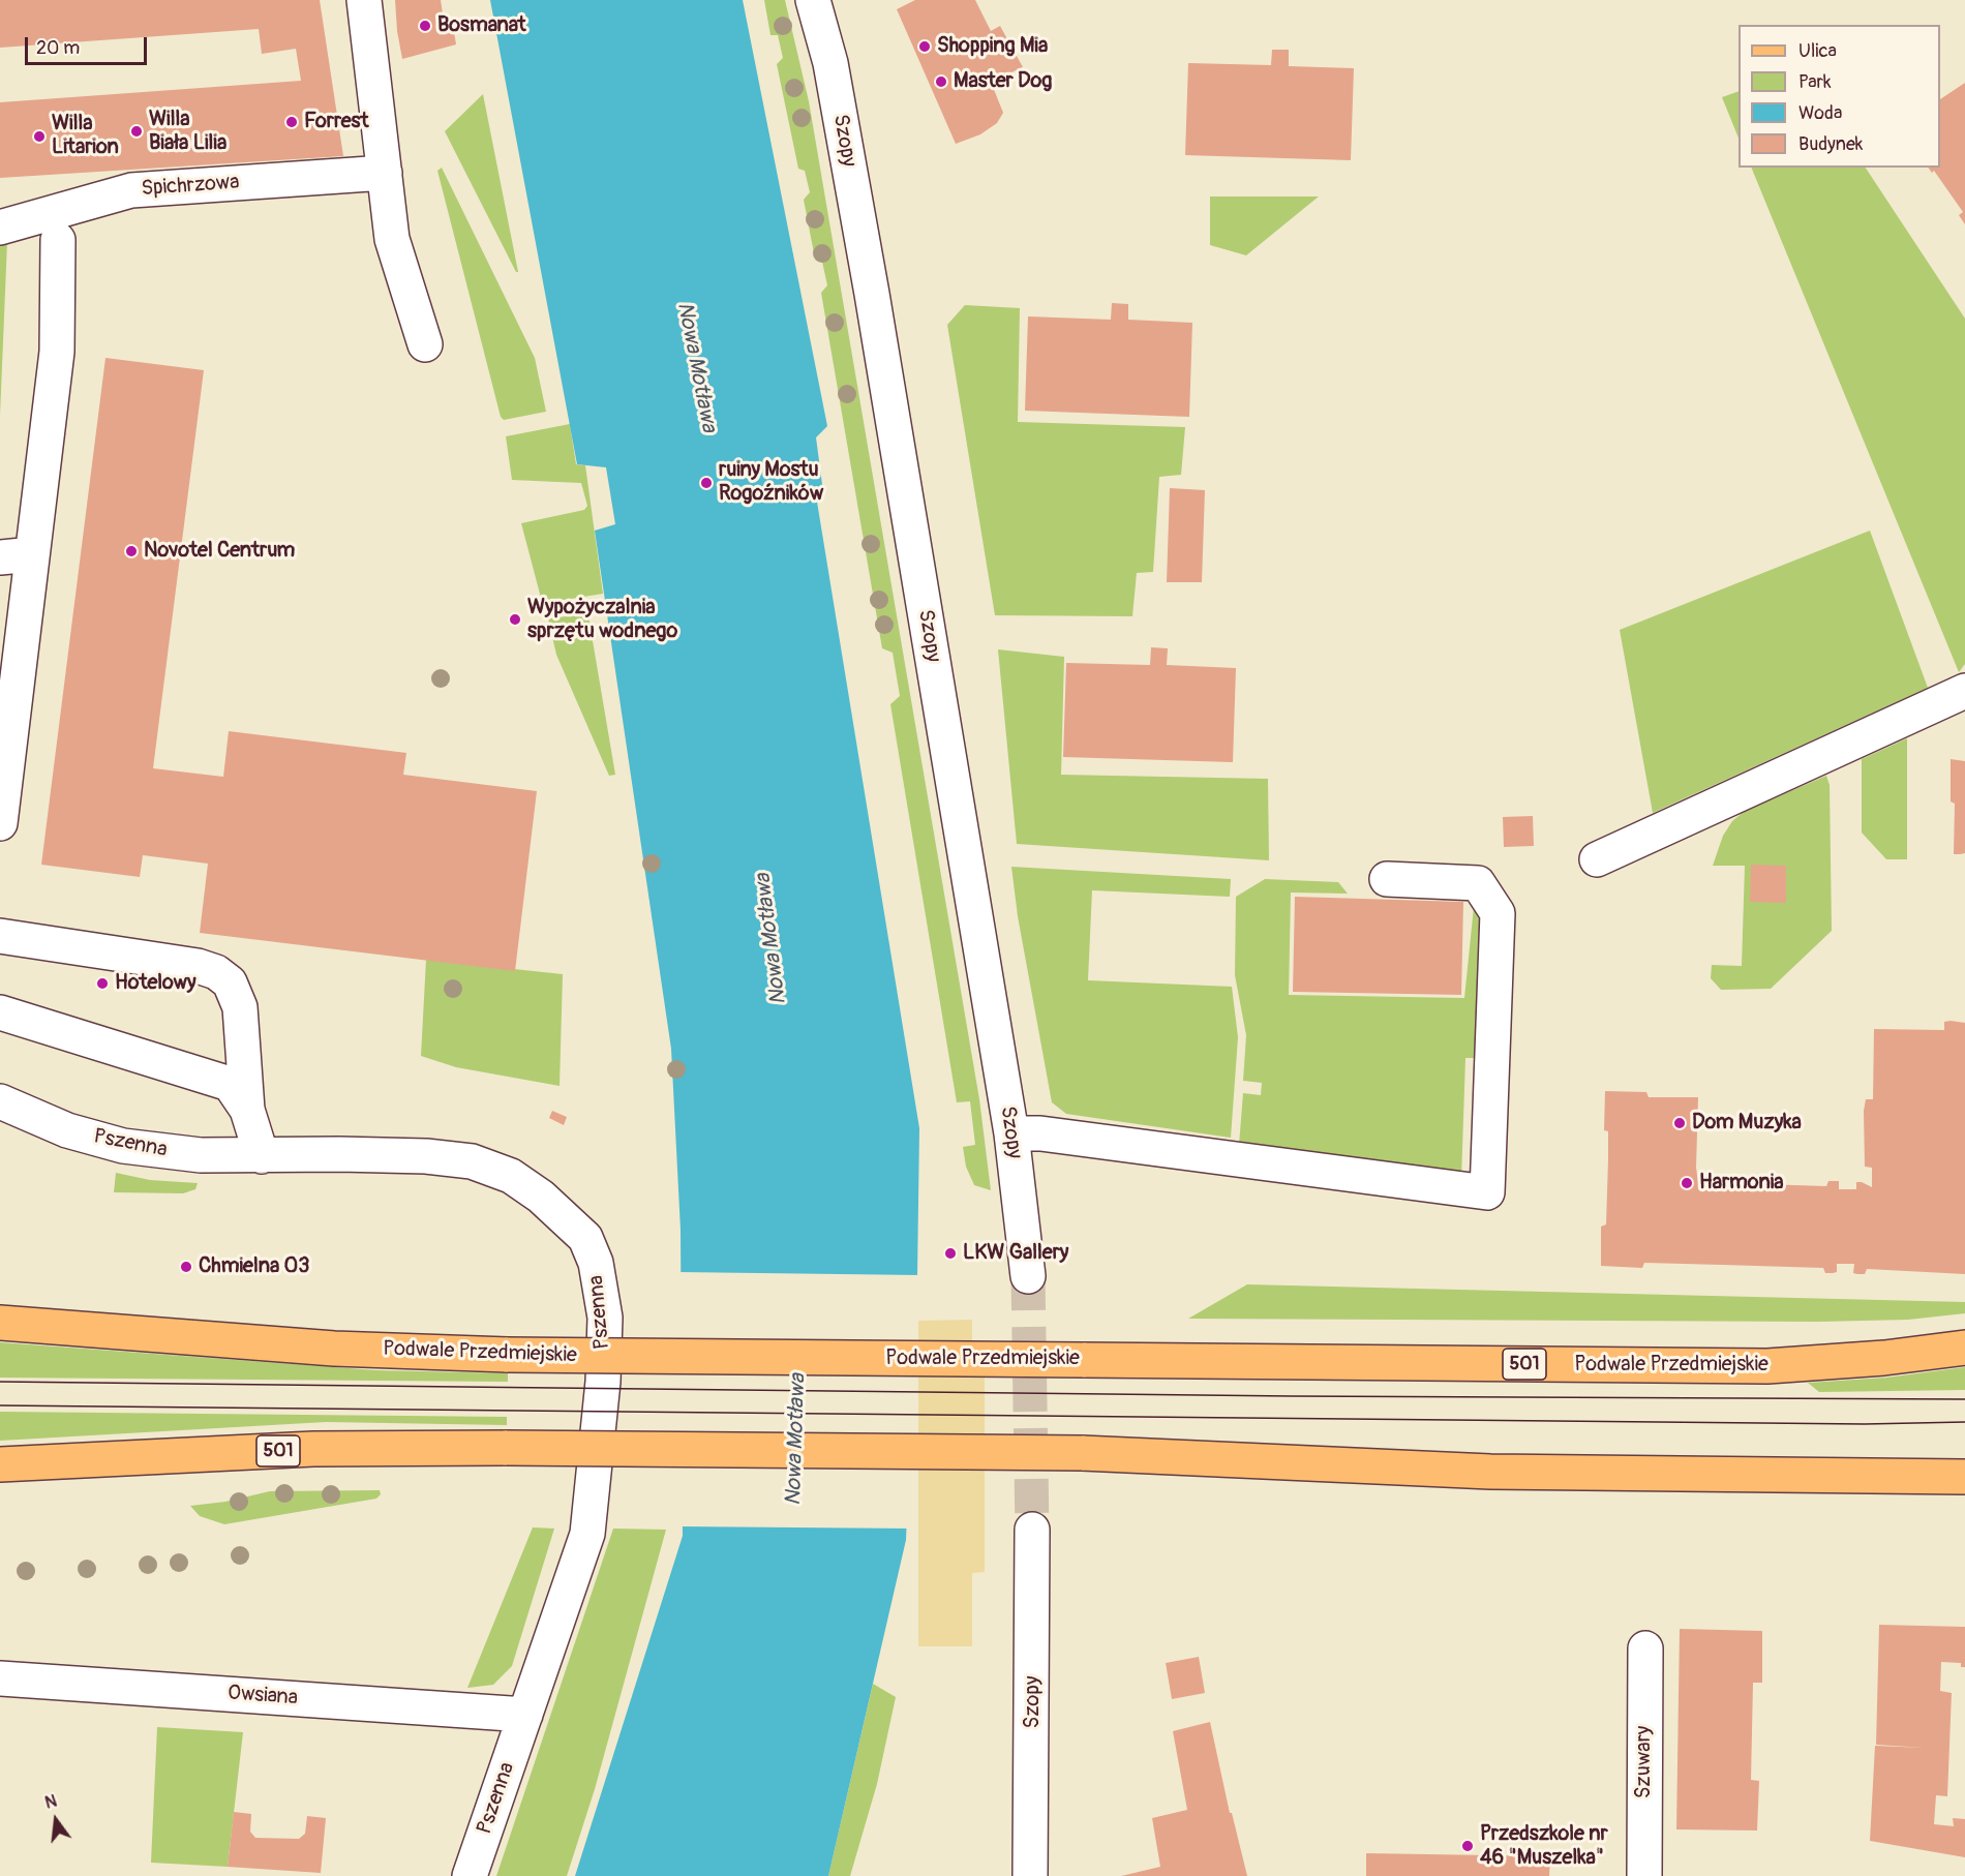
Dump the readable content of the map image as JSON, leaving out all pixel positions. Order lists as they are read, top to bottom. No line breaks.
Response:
{"streets":{"main road":["Podwale Przedmiejskie","501"],"street":["Szopy","Spichrzowa","Pszenna","Owsiana","Szuwary"]},"crossings":[["Pszenna","Owsiana"]],"water":["Nowa Motława"],"places":["Bosmanat","Shopping Mia","Master Dog","Forrest","Willa Biała Lilia","Willa Litarion","ruiny Mostu Rogoźników","Novotel Centrum","Wypożyczalnia sprzętu wodnego","Hotelowy","Dom Muzyka","Harmonia","LKW Gallery","Chmielna 03","Przedszkole nr 46 \"Muszelka\""],"legend":["Ulica","Park","Woda","Budynek"],"scale_bar":"20 m","north":"top"}
